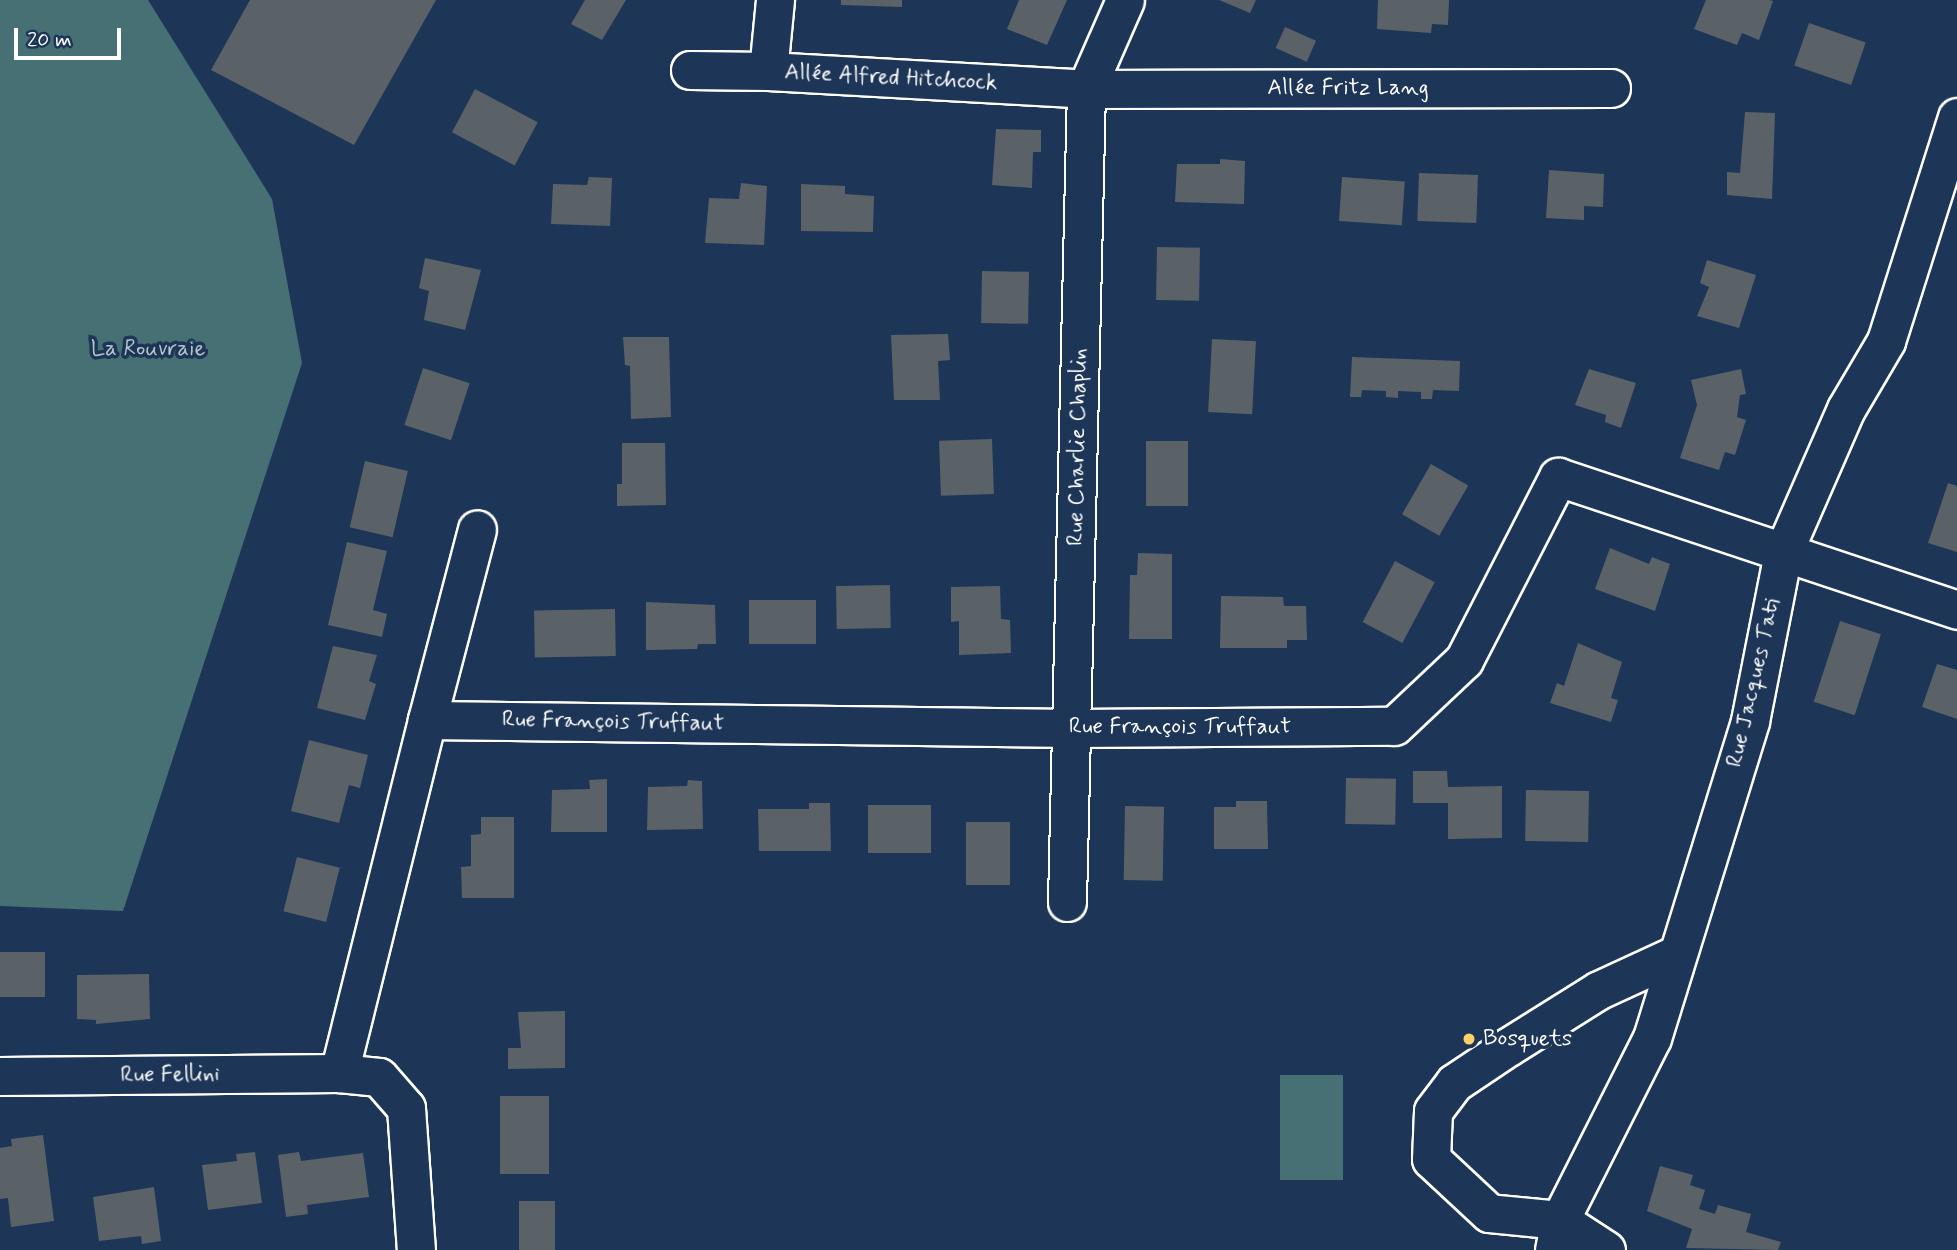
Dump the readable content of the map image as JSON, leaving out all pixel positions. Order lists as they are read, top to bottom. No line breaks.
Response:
{"streets":{"street":["Allée Alfred Hitchcock","Allée Fritz Lang","Rue Charlie Chaplin","Rue Jacques Tati","Rue François Truffaut","Rue Fellini"]},"crossings":[["Allée Alfred Hitchcock","Allée Fritz Lang"],["Allée Alfred Hitchcock","Rue Charlie Chaplin"],["Allée Fritz Lang","Rue Charlie Chaplin"],["Rue Charlie Chaplin","Rue François Truffaut"],["Rue Jacques Tati","Rue François Truffaut"]],"parks":["La Rouvraie"],"places":["Bosquets"],"scale_bar":"20 m"}
